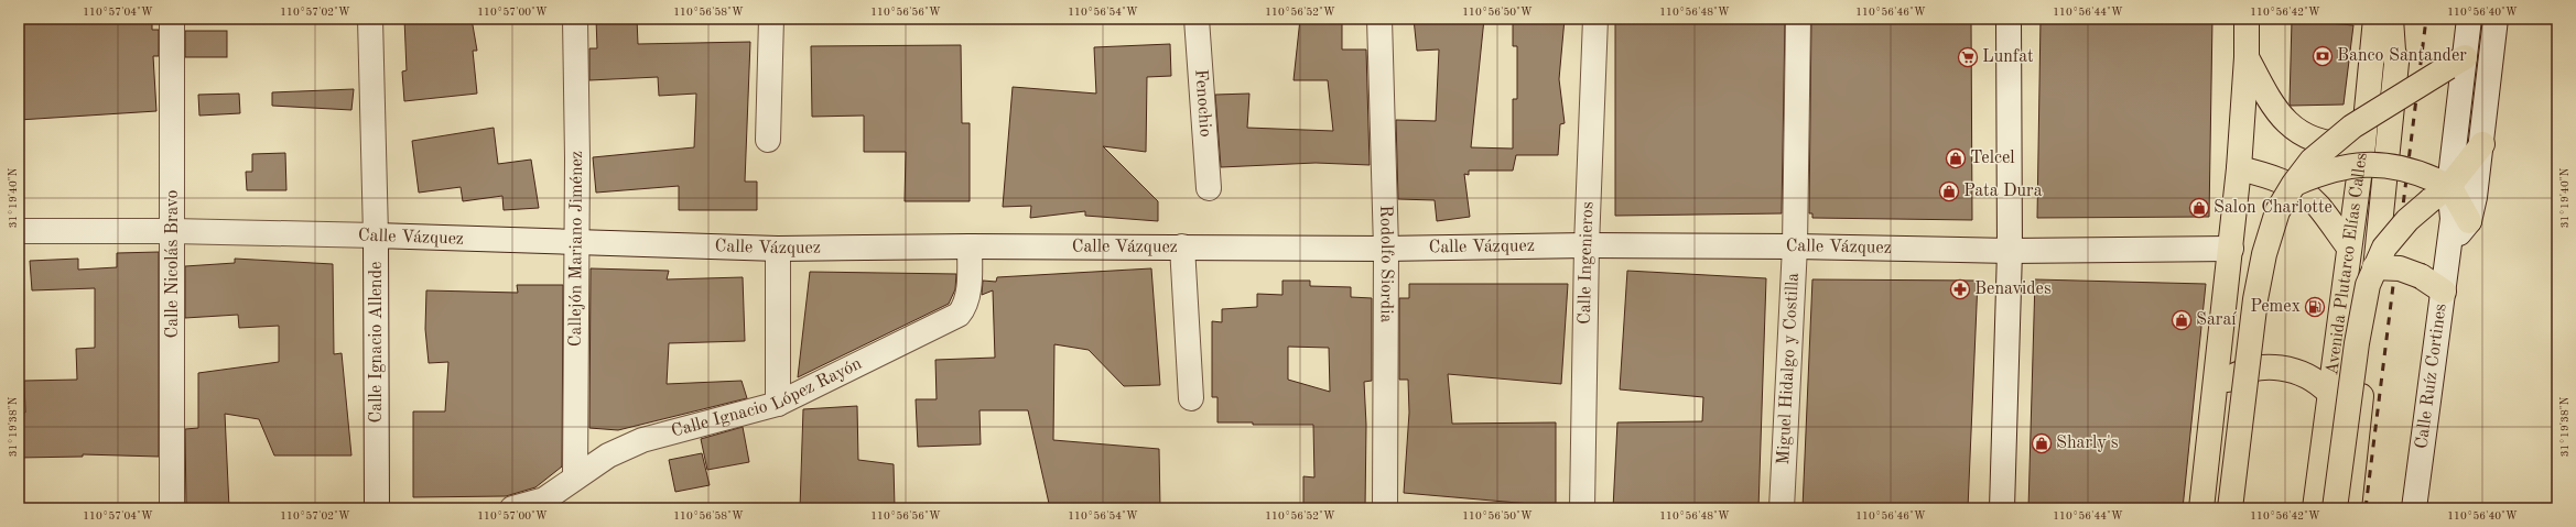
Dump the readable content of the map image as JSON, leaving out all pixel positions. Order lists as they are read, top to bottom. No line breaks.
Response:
{"streets":{"highway":["Avenida Plutarco Elías Calles"],"street":["Fenochio","Calle Vázquez","Callejón Mariano Jiménez","Rodolfo Siordia","Calle Ingenieros","Calle Nicolás Bravo","Calle Ignacio Allende","Miguel Hidalgo y Costilla","Calle Ruíz Cortines","Calle Ignacio López Rayón"]},"crossings":[["Calle Vázquez","Callejón Mariano Jiménez"],["Calle Vázquez","Rodolfo Siordia"],["Calle Vázquez","Calle Ingenieros"],["Calle Vázquez","Calle Nicolás Bravo"],["Calle Vázquez","Calle Ignacio Allende"],["Calle Vázquez","Miguel Hidalgo y Costilla"],["Calle Vázquez","Calle Ignacio López Rayón"],["Callejón Mariano Jiménez","Calle Ignacio López Rayón"]],"places":{"bank":["Banco Santander"],"supermarket":["Lunfat"],"shop":["Telcel","Pata Dura","Salon Charlotte","Saraí","Sharly's"],"pharmacy":["Benavides"],"fuel station":["Pemex"]},"coordinates":["110°57'04\"W","110°57'02\"W","110°57'00\"W","110°56'58\"W","110°56'56\"W","110°56'54\"W","110°56'52\"W","110°56'50\"W","110°56'48\"W","110°56'46\"W","110°56'44\"W","110°56'42\"W","110°56'40\"W","31°19'40\"N","31°19'38\"N"]}
